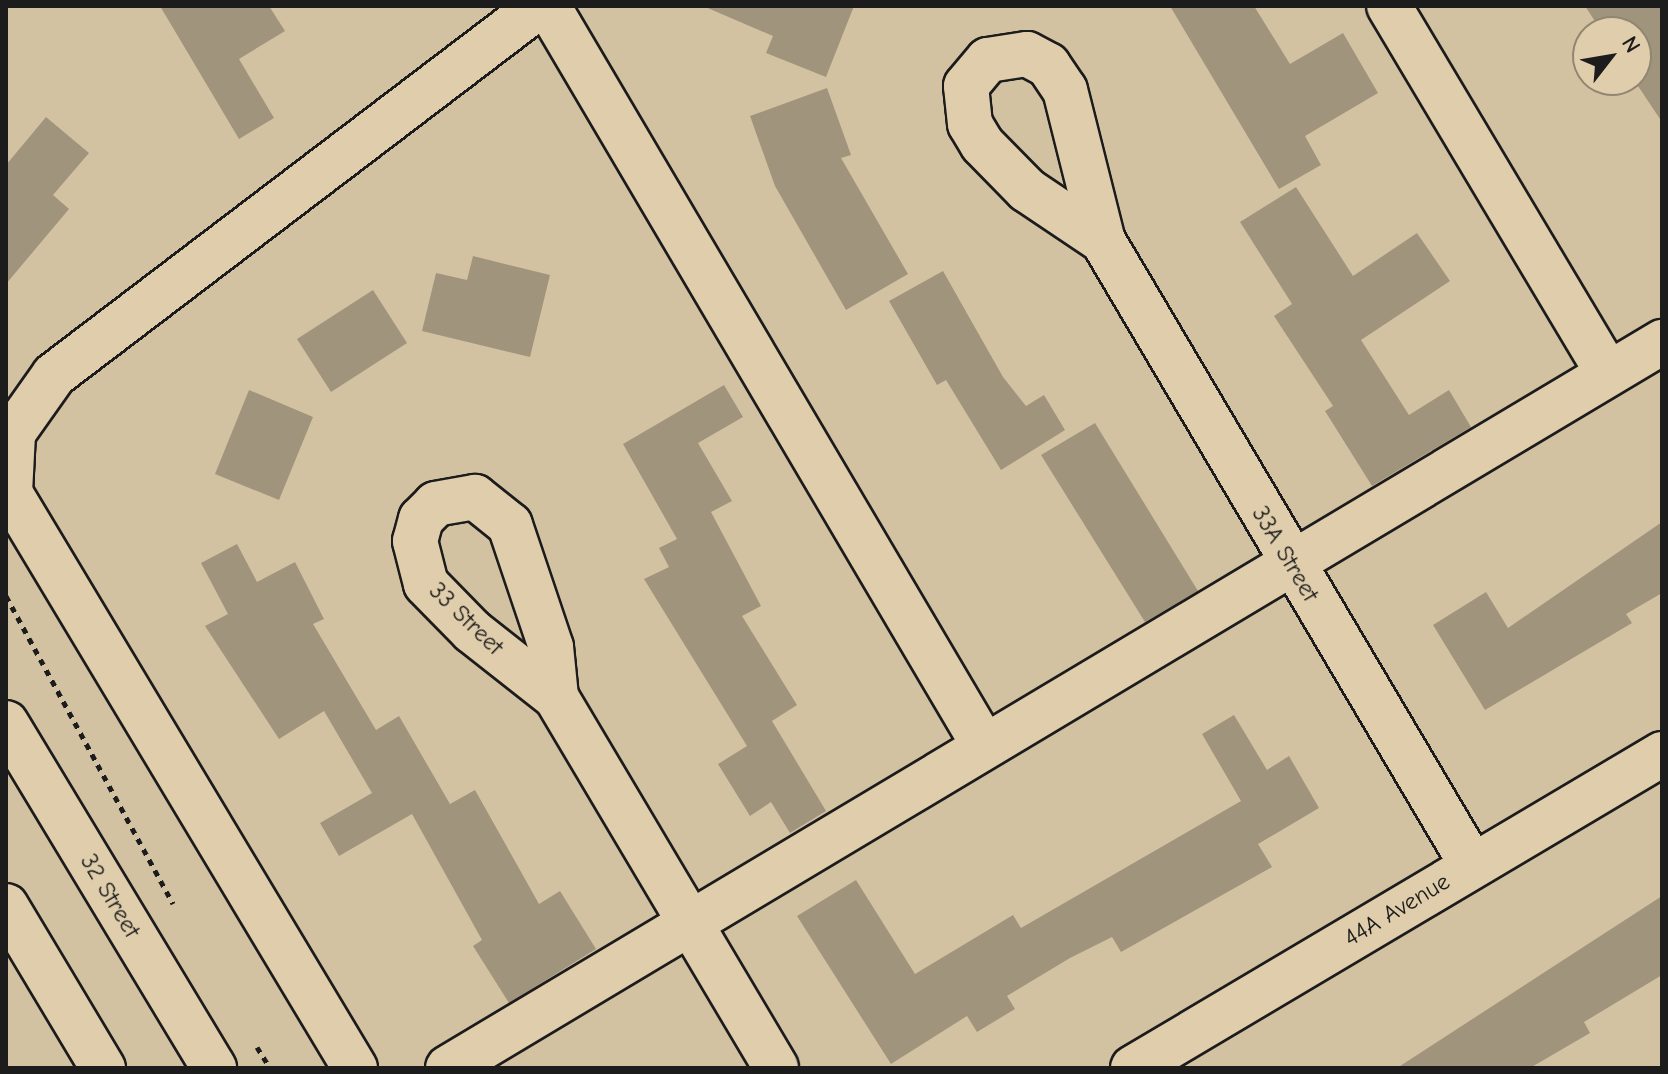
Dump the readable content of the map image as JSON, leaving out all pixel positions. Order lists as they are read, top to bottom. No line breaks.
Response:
{"streets":{"street":["33A Street","32 Street","44A Avenue"]},"crossings":[["33A Street","44A Avenue"]],"north":"top right"}
